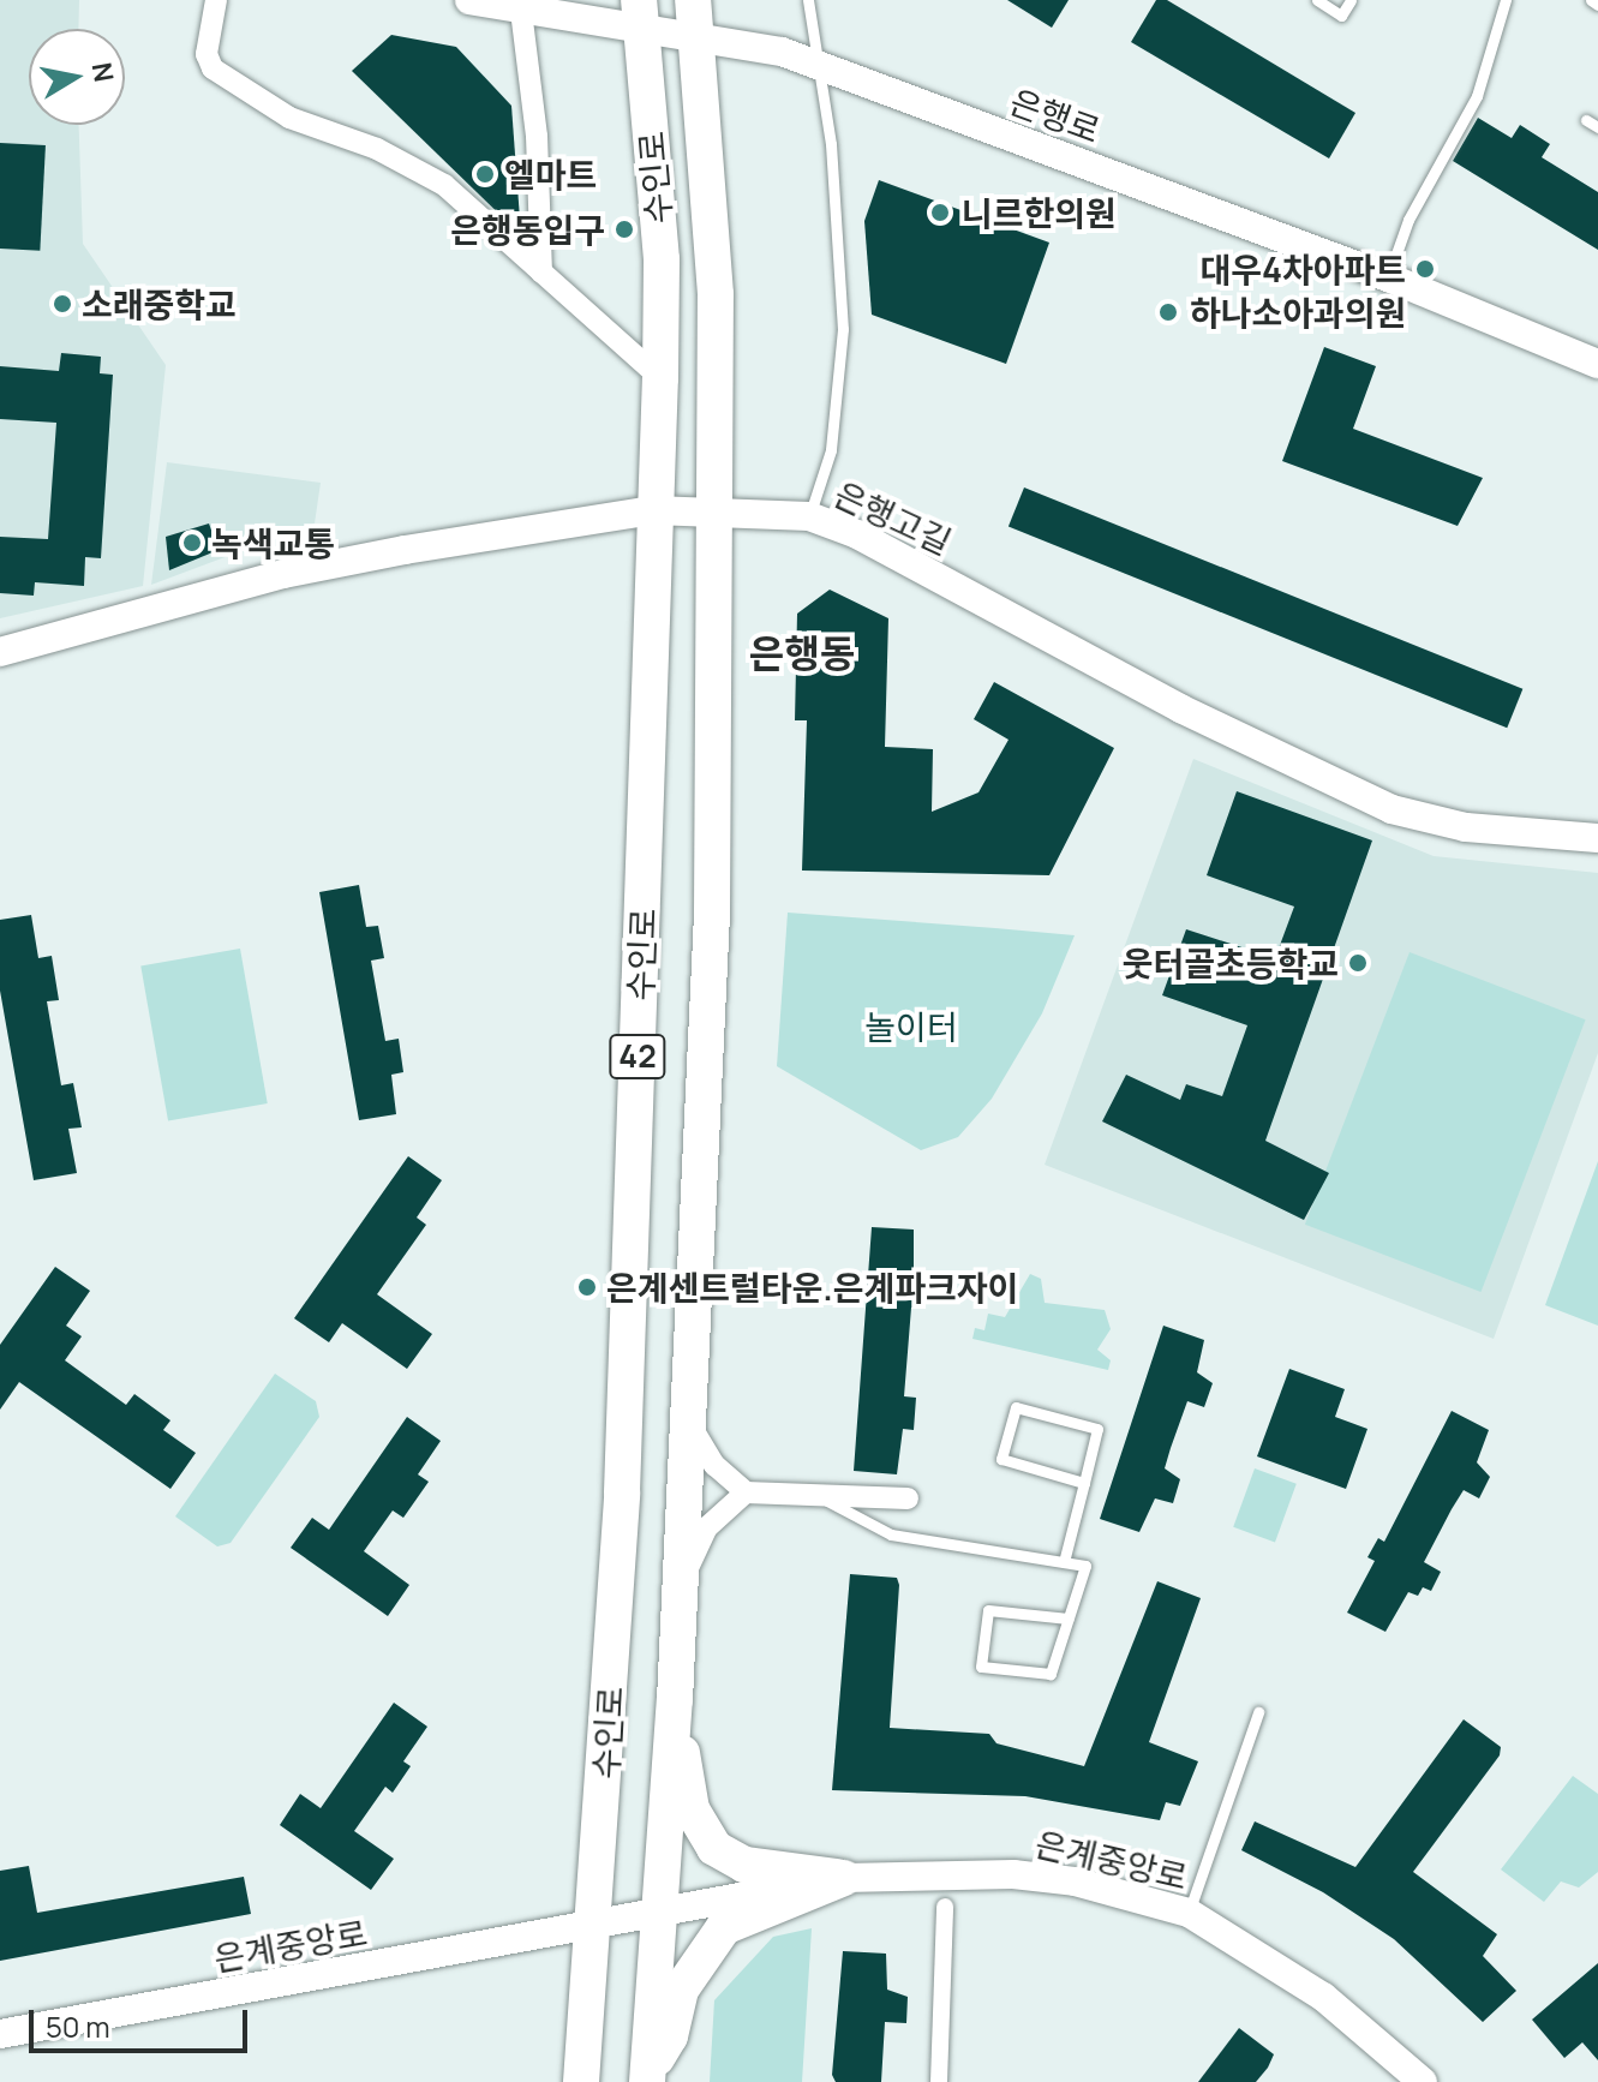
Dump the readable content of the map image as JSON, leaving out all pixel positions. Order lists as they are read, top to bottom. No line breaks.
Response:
{"streets":{"main road":["수인로","42"],"street":["은행로","은행고길","은계중앙로"]},"crossings":[["은행로","수인로"],["수인로","은행고길"],["수인로","은계중앙로"]],"districts":["은행동"],"parks":["놀이터"],"places":["엘마트","니르한의원","은행동입구","대우4차아파트","소래중학교","하나소아과의원","녹색교통","웃터골초등학교","은계센트럴타운.은계파크자이"],"scale_bar":"50 m","north":"right"}
